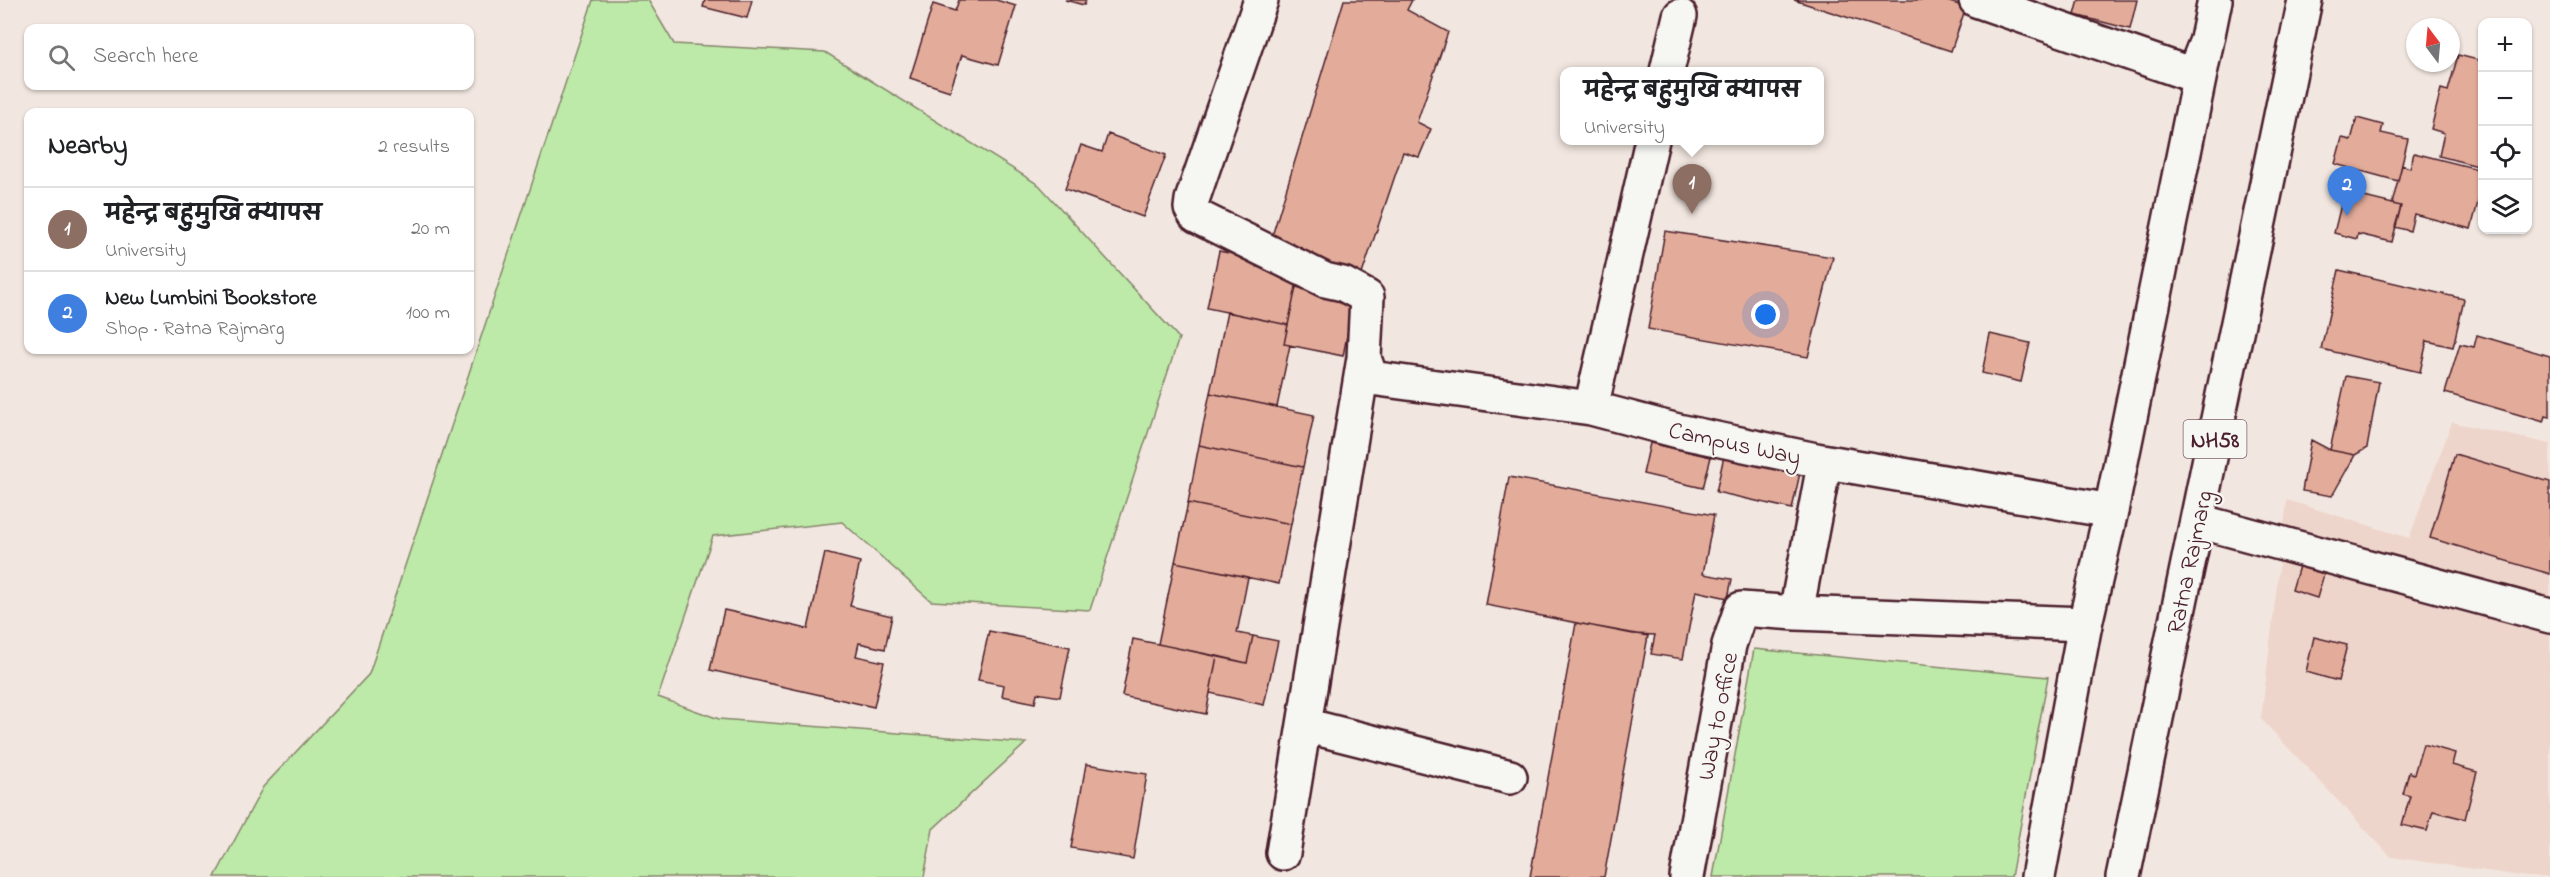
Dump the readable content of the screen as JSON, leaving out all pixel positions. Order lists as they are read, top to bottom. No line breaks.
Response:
{"streets":{"main road":["NH58","Campus Way","Ratna Rajmarg","Way to office"]},"crossings":[["Campus Way","Way to office"]],"north":"top","page":{"map_buttons":["+","−"],"search":"Search here","popup":["महेन्द्र बहुमुखि क्यापस","University"],"heading":["Nearby","2 results"],"pins":["1","2"],"list":[{"mark":"1","name":"महेन्द्र बहुमुखि क्यापस","note":"University","value":"20 m"},{"mark":"2","name":"New Lumbini Bookstore","note":"Shop · Ratna Rajmarg","value":"100 m"}]}}
